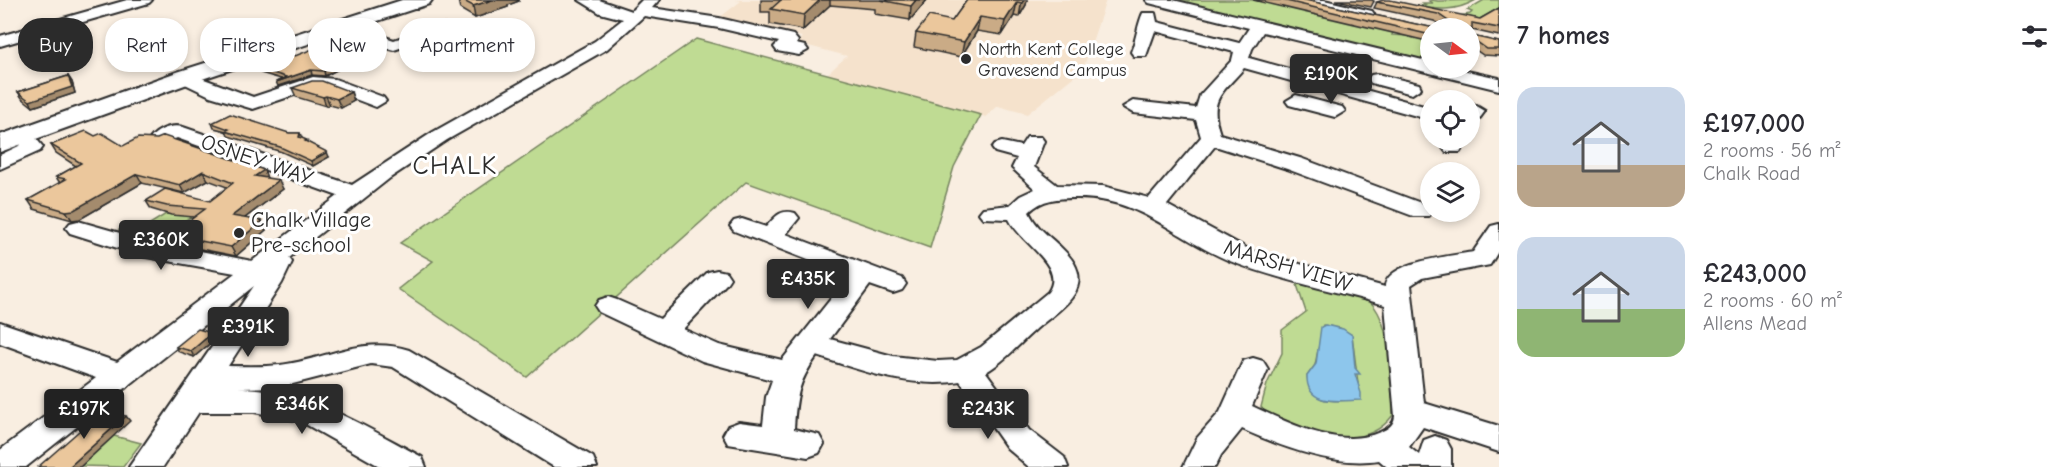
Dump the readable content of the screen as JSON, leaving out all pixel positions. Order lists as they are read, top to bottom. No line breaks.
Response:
{"streets":{"street":["OSNEY WAY","MARSH VIEW"]},"districts":["CHALK"],"places":["North Kent College Gravesend Campus","Chalk Village Pre-school"],"north":"right","page":{"heading":"7 homes","chip":["Buy","Rent","Filters","New","Apartment"],"price":["£190K","£360K","£435K","£391K","£346K","£197K","£243K"],"list":[{"name":"£197,000","note":"2 rooms · 56 m² · Chalk Road"},{"name":"£243,000","note":"2 rooms · 60 m² · Allens Mead"}]}}
